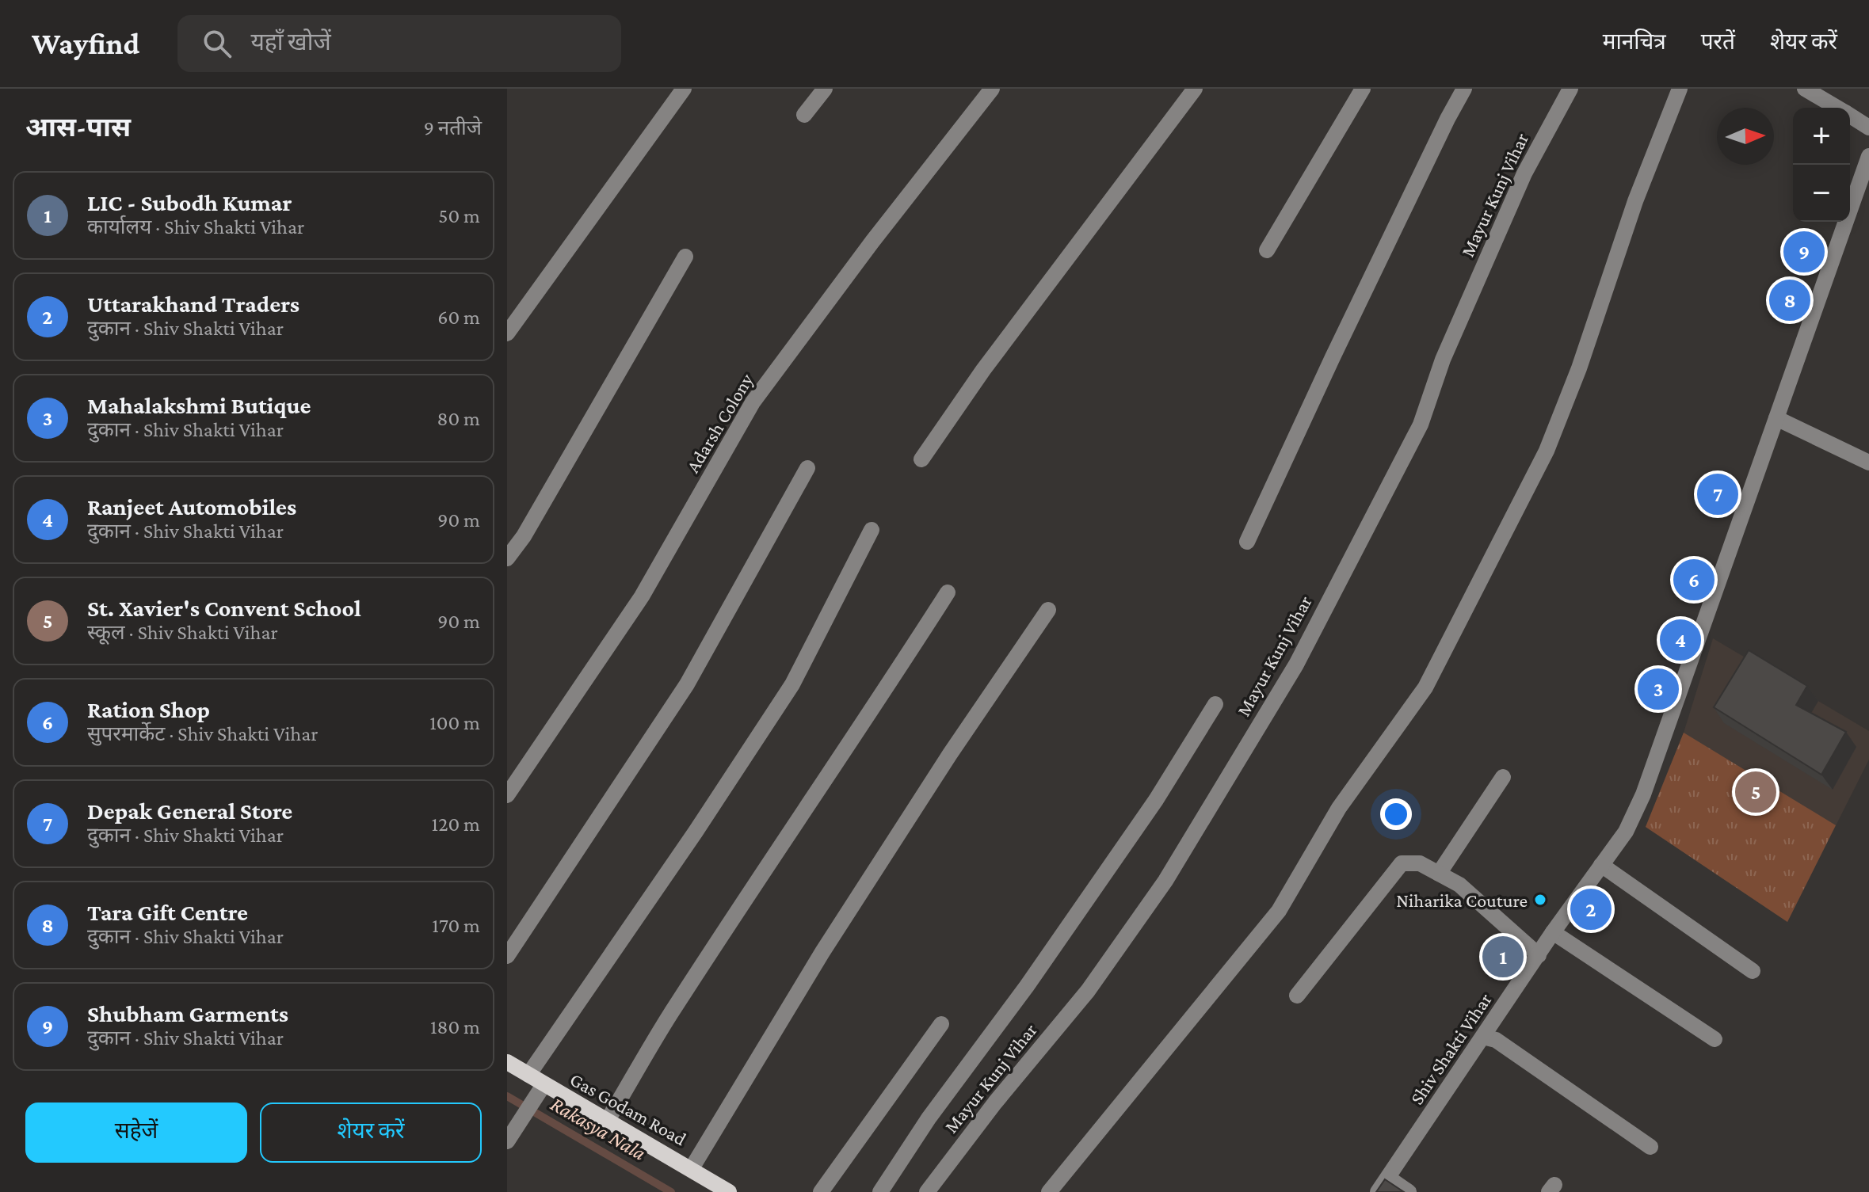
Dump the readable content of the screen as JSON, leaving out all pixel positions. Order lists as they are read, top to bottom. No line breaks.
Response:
{"streets":{"main road":["Gas Godam Road"],"street":["Mayur Kunj Vihar","Adarsh Colony","Shiv Shakti Vihar"]},"water":["Rakasya Nala"],"places":["Niharika Couture"],"north":"right","page":{"header":"Wayfind","search":"यहाँ खोजें","nav":["मानचित्र","परतें","शेयर करें"],"heading":["आस-पास","9 नतीजे"],"map_buttons":["+","−"],"list":[{"mark":"1","name":"LIC - Subodh Kumar","note":"कार्यालय · Shiv Shakti Vihar","value":"50 m"},{"mark":"2","name":"Uttarakhand Traders","note":"दुकान · Shiv Shakti Vihar","value":"60 m"},{"mark":"3","name":"Mahalakshmi Butique","note":"दुकान · Shiv Shakti Vihar","value":"80 m"},{"mark":"4","name":"Ranjeet Automobiles","note":"दुकान · Shiv Shakti Vihar","value":"90 m"},{"mark":"5","name":"St. Xavier's Convent School","note":"स्कूल · Shiv Shakti Vihar","value":"90 m"},{"mark":"6","name":"Ration Shop","note":"सुपरमार्केट · Shiv Shakti Vihar","value":"100 m"},{"mark":"7","name":"Depak General Store","note":"दुकान · Shiv Shakti Vihar","value":"120 m"},{"mark":"8","name":"Tara Gift Centre","note":"दुकान · Shiv Shakti Vihar","value":"170 m"},{"mark":"9","name":"Shubham Garments","note":"दुकान · Shiv Shakti Vihar","value":"180 m"}],"pins":["9","8","7","6","4","3","5","2","1"],"buttons":["सहेजें","शेयर करें"]}}
